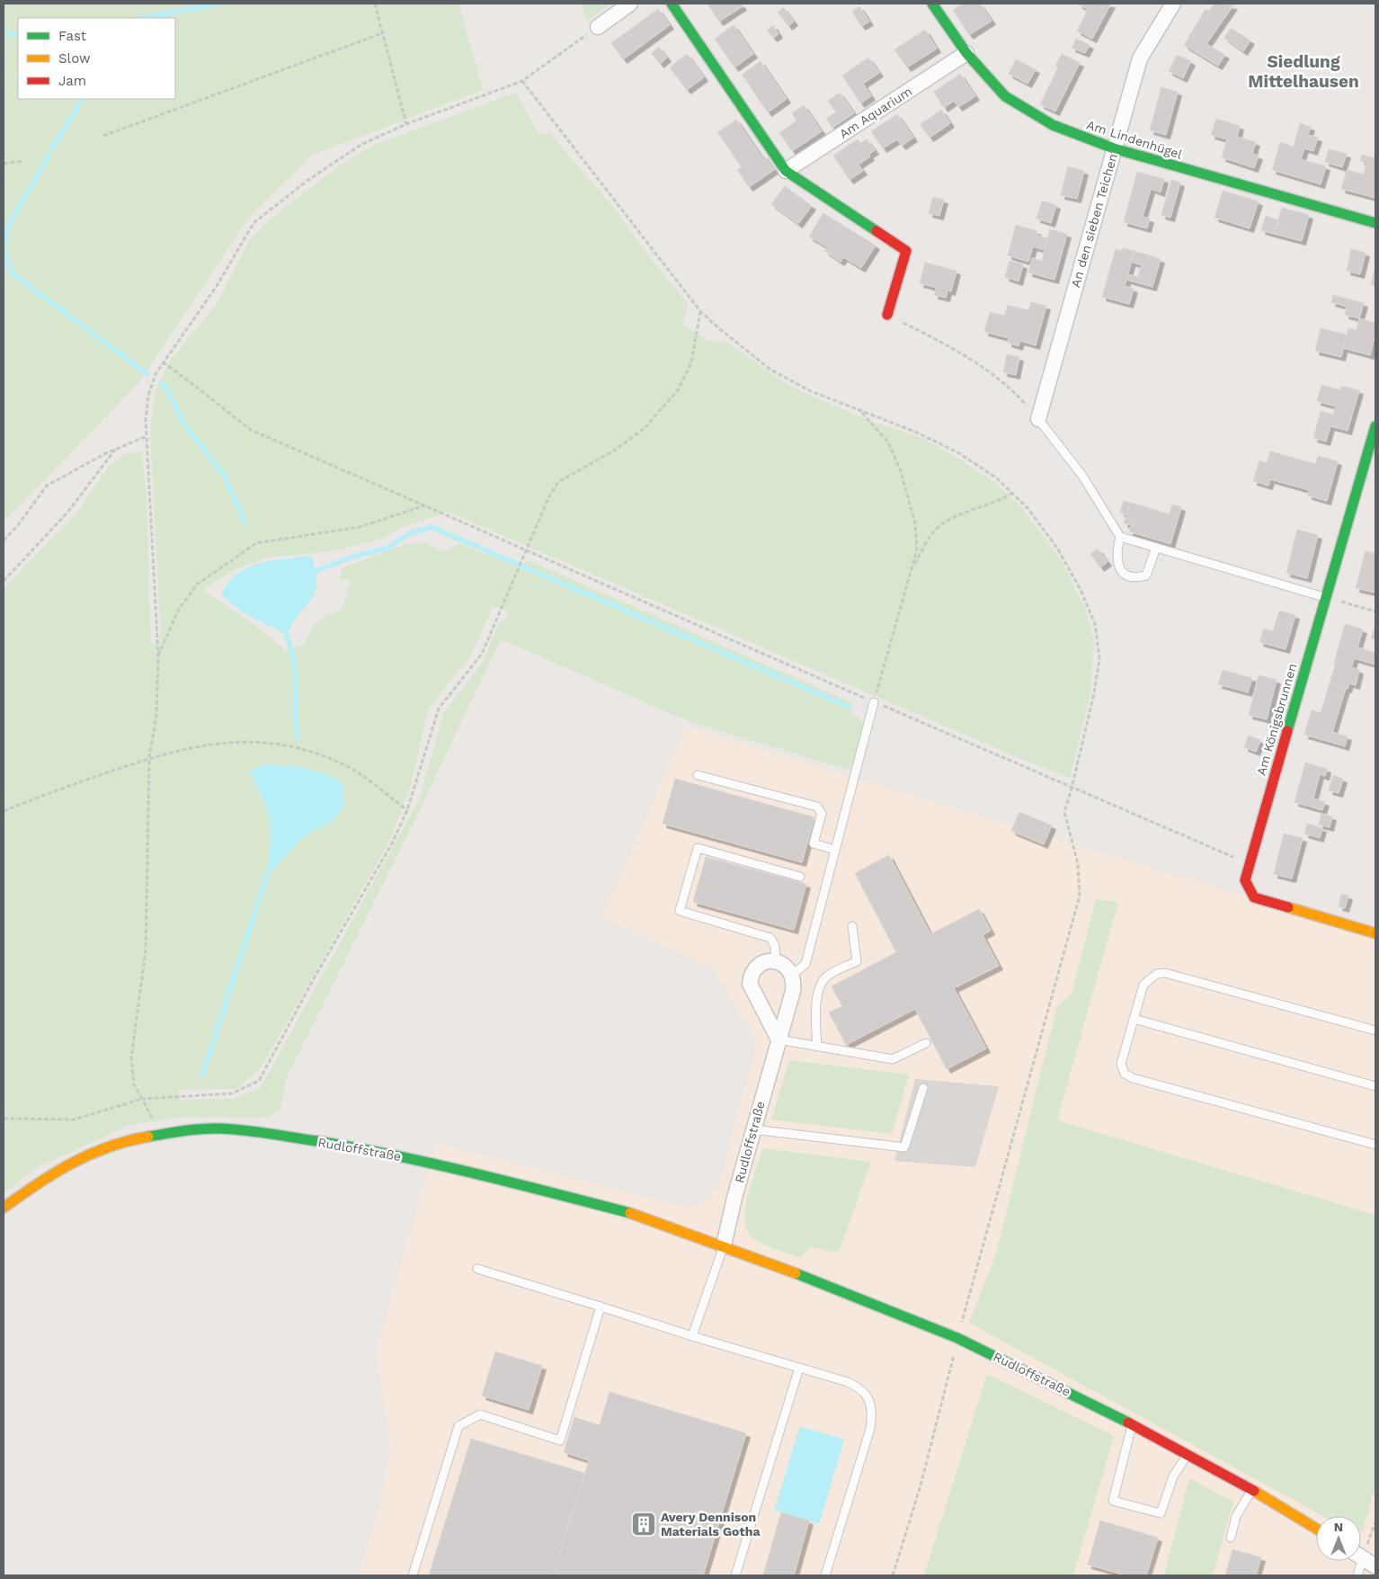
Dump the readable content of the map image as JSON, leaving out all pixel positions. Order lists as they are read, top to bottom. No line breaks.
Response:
{"streets":{"street":["Am Aquarium","Am Lindenhügel","An den sieben Teichen","Am Königsbrunnen","Rudloffstraße"]},"crossings":[["Am Aquarium","Am Lindenhügel"],["Am Lindenhügel","An den sieben Teichen"]],"districts":["Siedlung Mittelhausen"],"places":{"building":["Avery Dennison Materials Gotha"]},"legend":["Fast","Slow","Jam"],"north":"top"}
